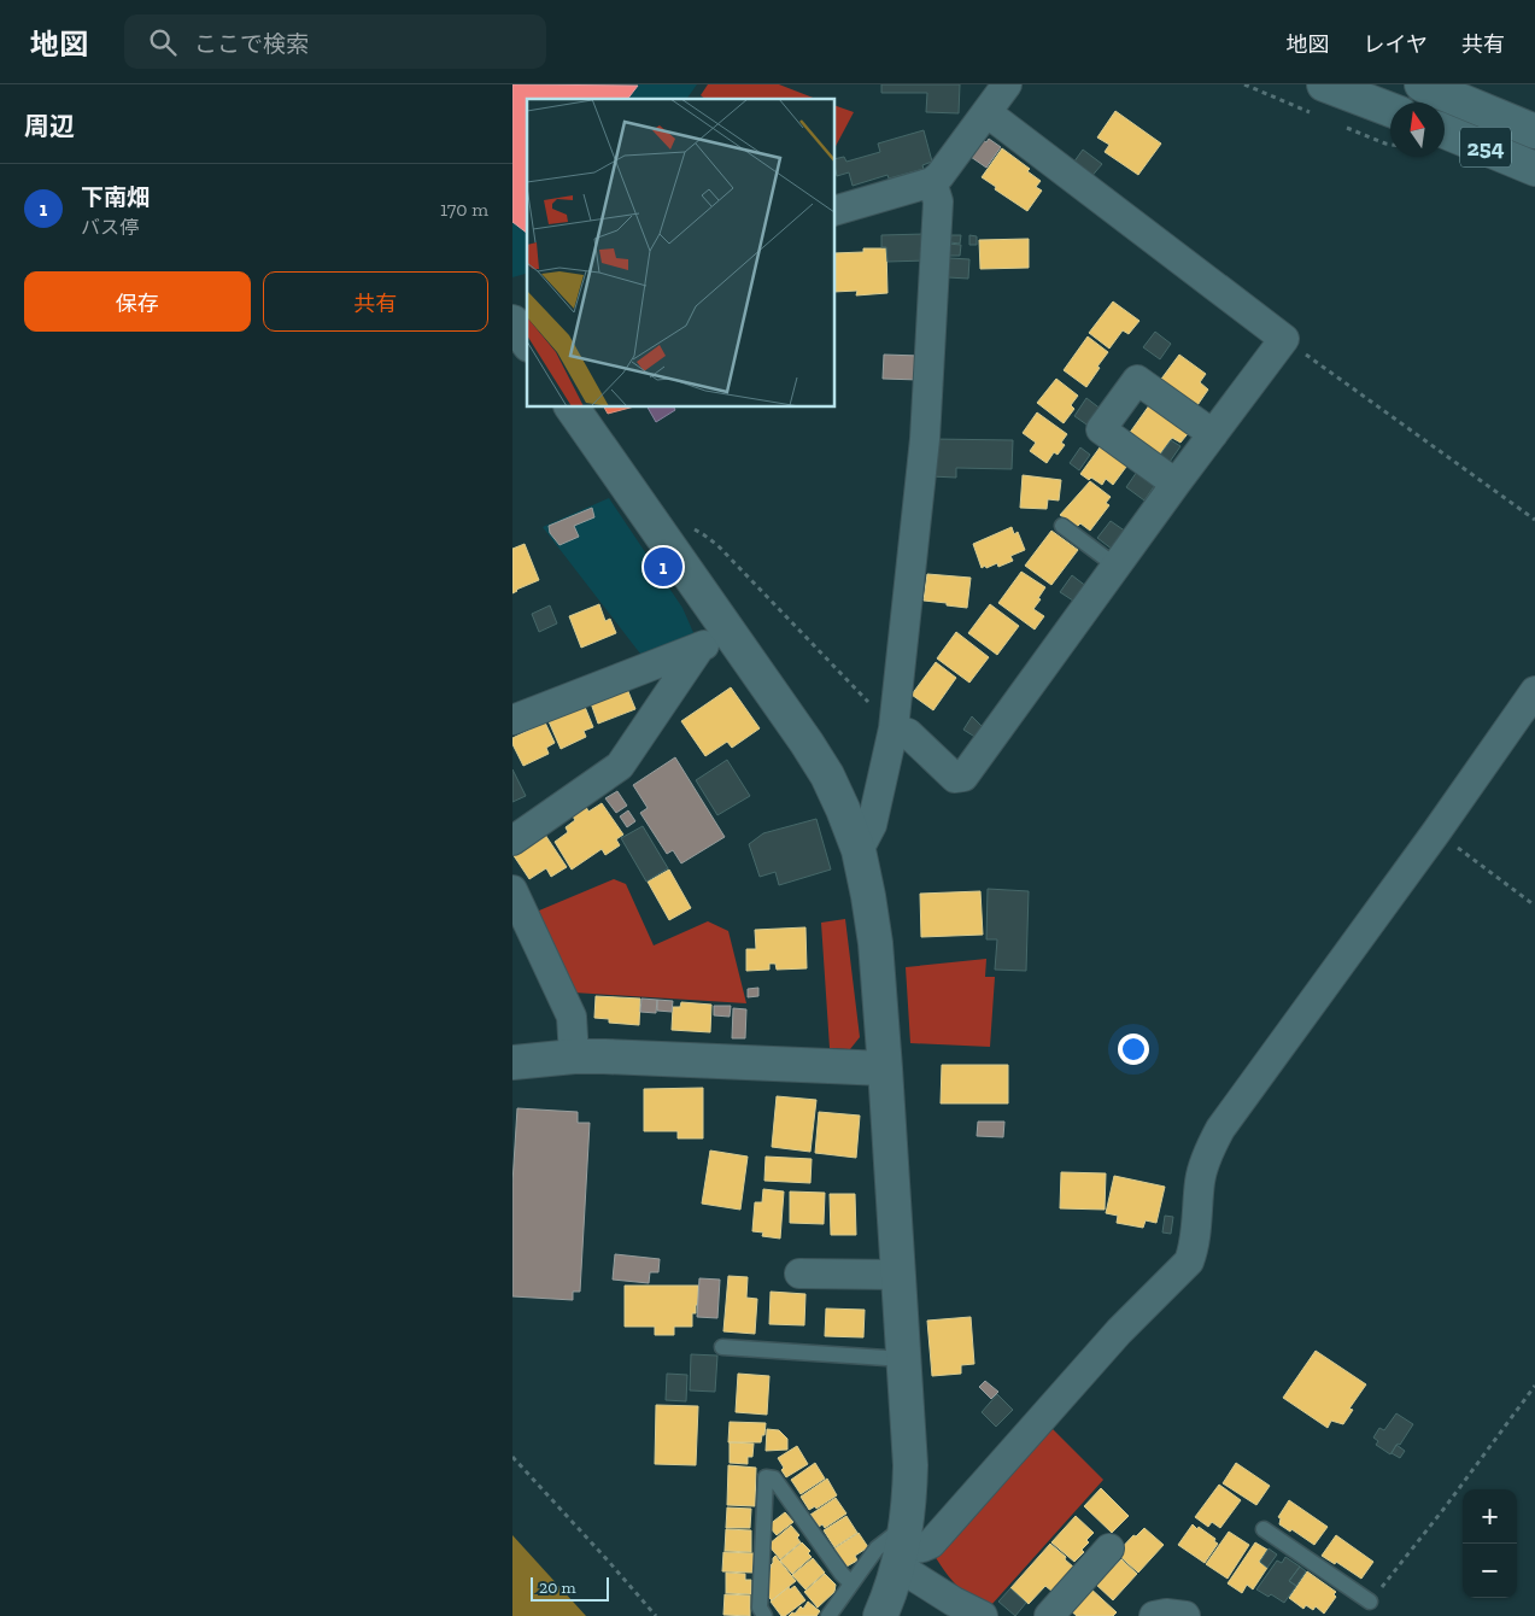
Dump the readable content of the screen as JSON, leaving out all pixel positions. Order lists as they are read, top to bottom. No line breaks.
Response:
{"streets":{"highway":["254"]},"scale_bar":"20 m","north":"top","page":{"header":"地図","search":"ここで検索","nav":["地図","レイヤ","共有"],"heading":"周辺","list":[{"mark":"1","name":"下南畑","note":"バス停","value":"170 m"}],"buttons":["保存","共有"],"pins":"1","map_buttons":["+","−"],"scale":"20 m"}}
